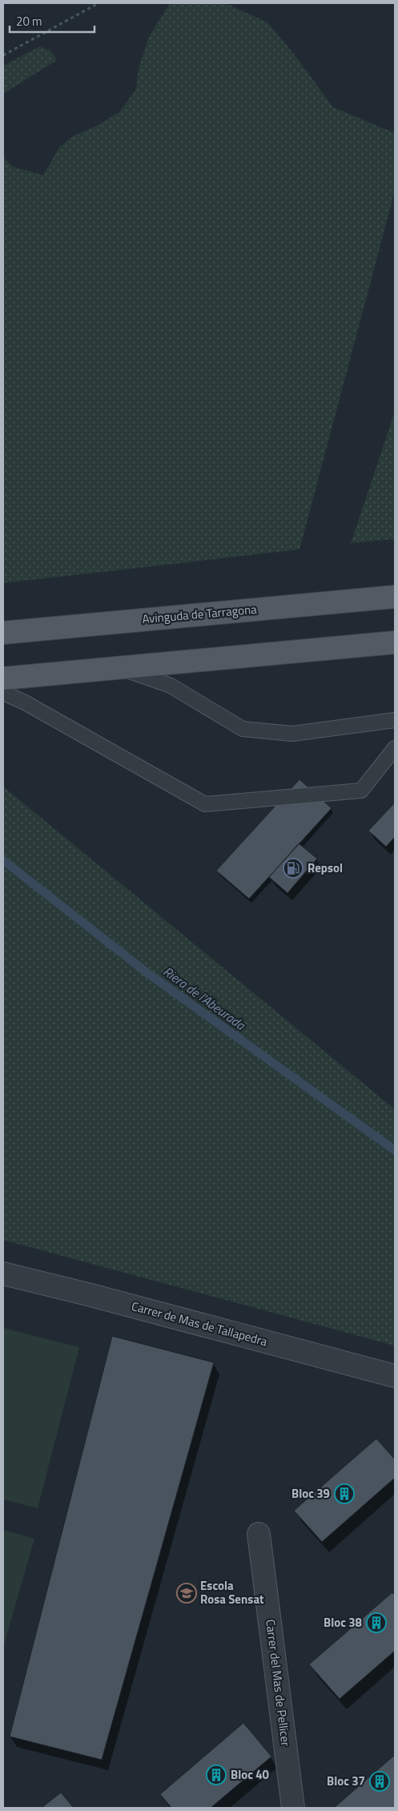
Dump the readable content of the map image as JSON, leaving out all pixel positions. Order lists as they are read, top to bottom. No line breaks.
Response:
{"streets":{"main road":["Avinguda de Tarragona"],"street":["Carrer de Mas de Tallapedra","Carrer del Mas de Pellicer"]},"water":["Riera de l'Abeurada"],"places":{"fuel station":["Repsol"],"building":["Bloc 39","Bloc 38","Bloc 40","Bloc 37"],"school or university":["Escola Rosa Sensat"]},"scale_bar":"20 m"}
